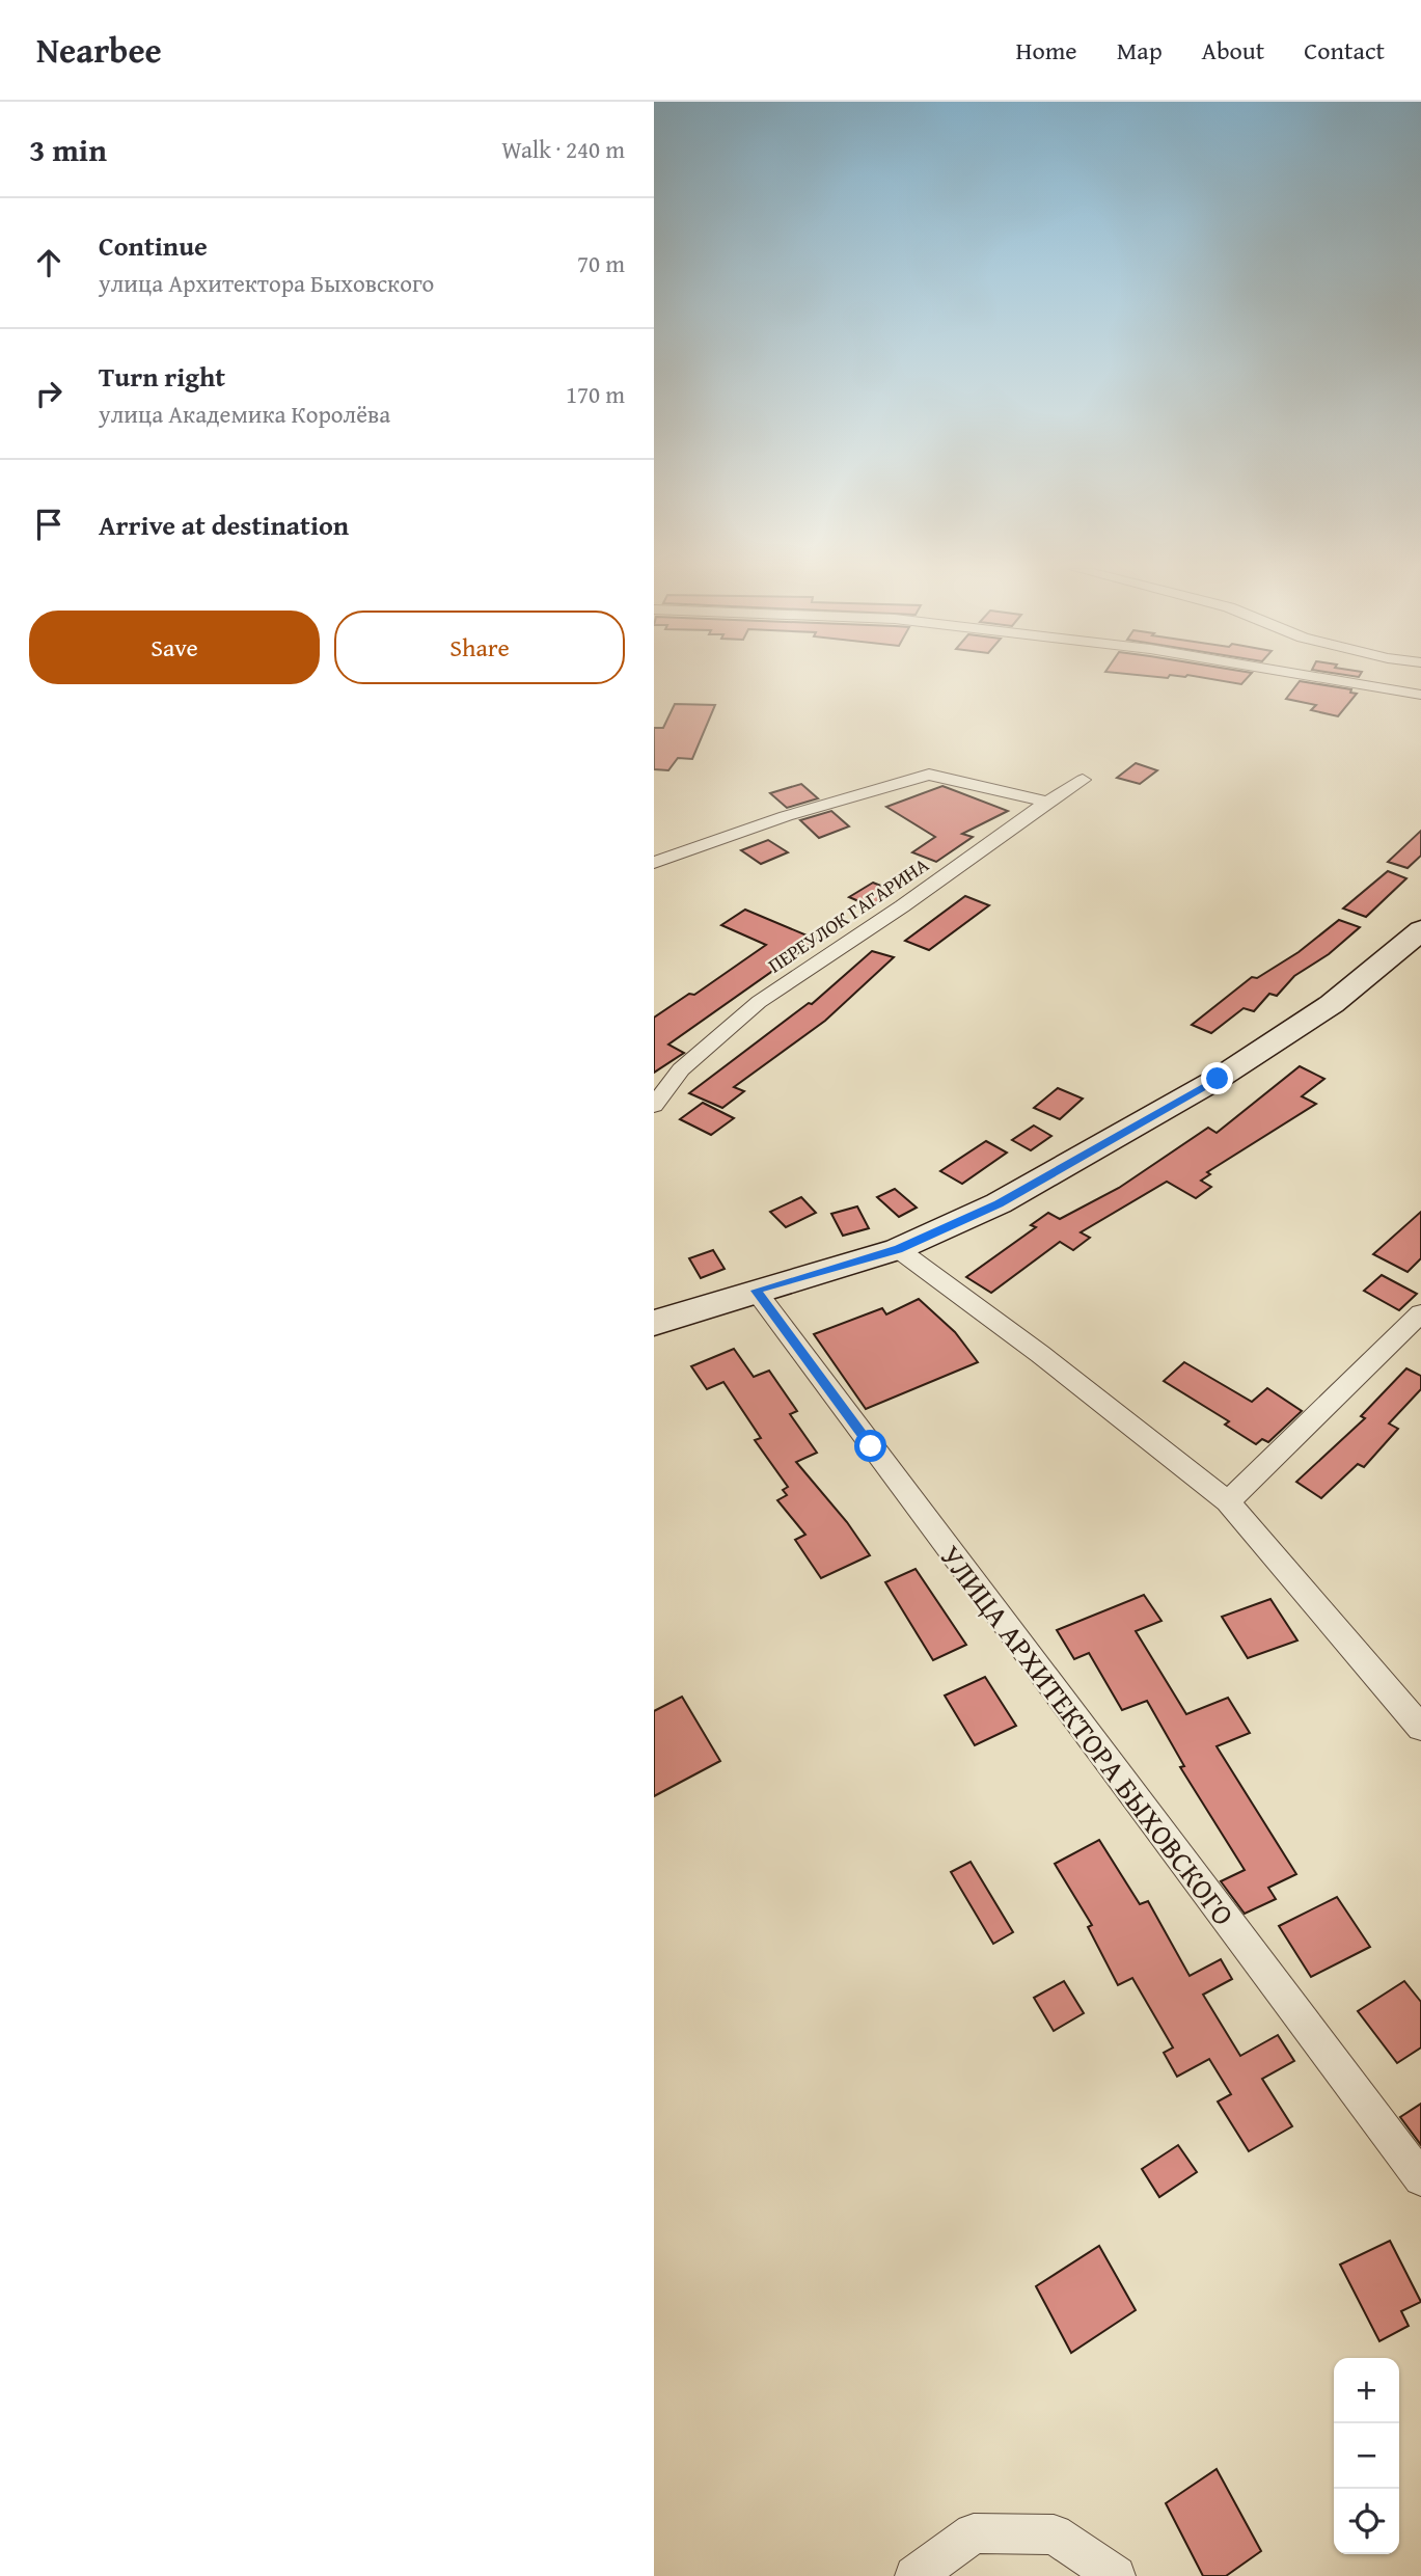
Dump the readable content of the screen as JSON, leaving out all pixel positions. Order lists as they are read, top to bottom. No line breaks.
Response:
{"streets":{"street":["ПЕРЕУЛОК ГАГАРИНА","УЛИЦА АРХИТЕКТОРА БЫХОВСКОГО"]},"page":{"header":"Nearbee","nav":["Home","Map","About","Contact"],"heading":["3 min","Walk · 240 m"],"list":[["Continue","улица Архитектора Быховского","70 m"],["Turn right","улица Академика Королёва","170 m"],"Arrive at destination"],"buttons":["Save","Share"],"map_buttons":["+","−"]}}
